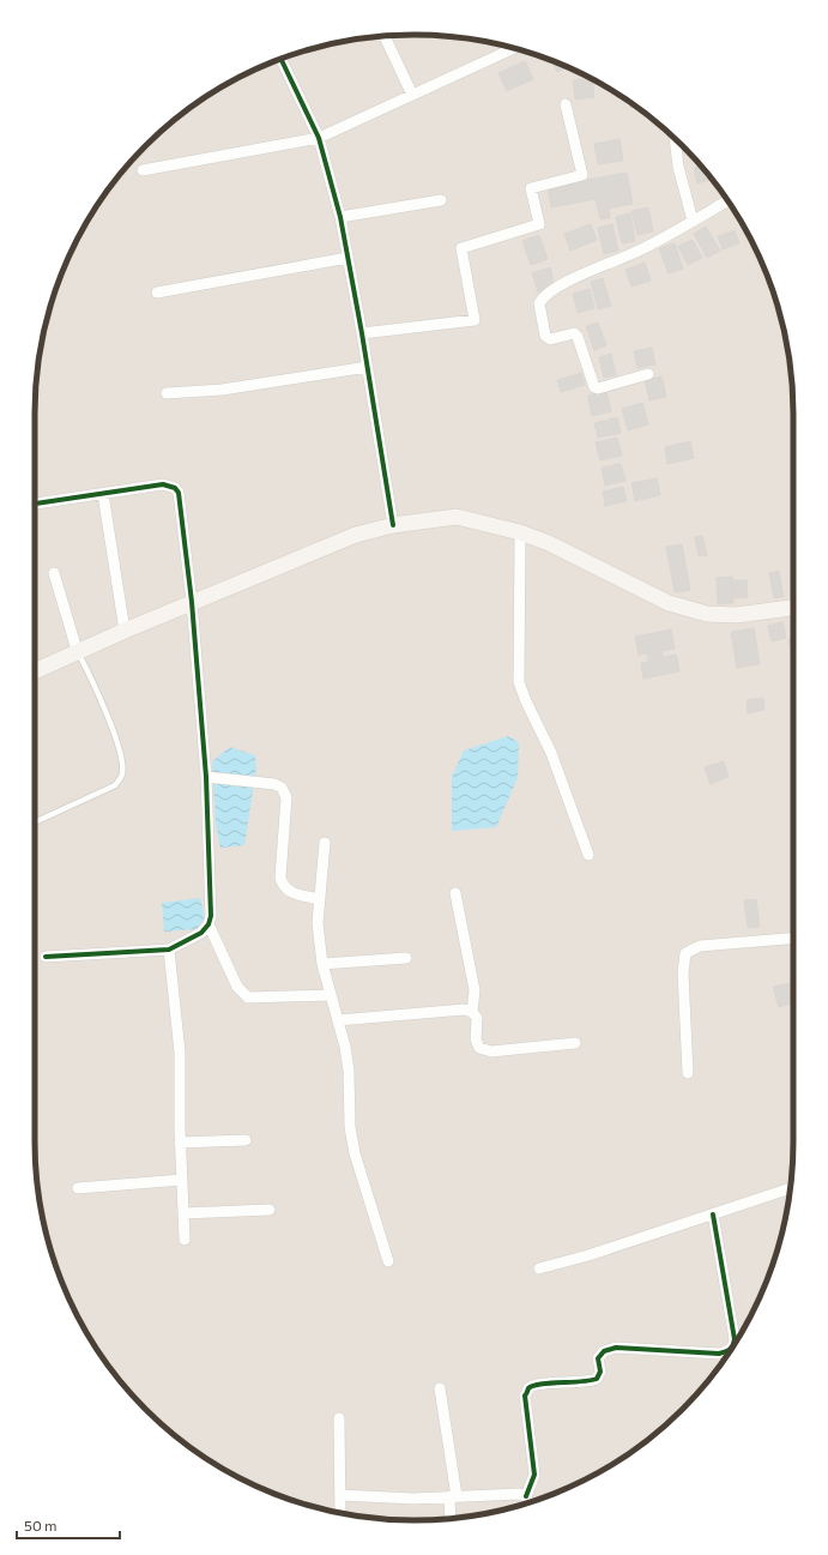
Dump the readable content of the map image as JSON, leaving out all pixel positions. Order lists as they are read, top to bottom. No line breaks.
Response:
{"scale_bar":"50 m"}
